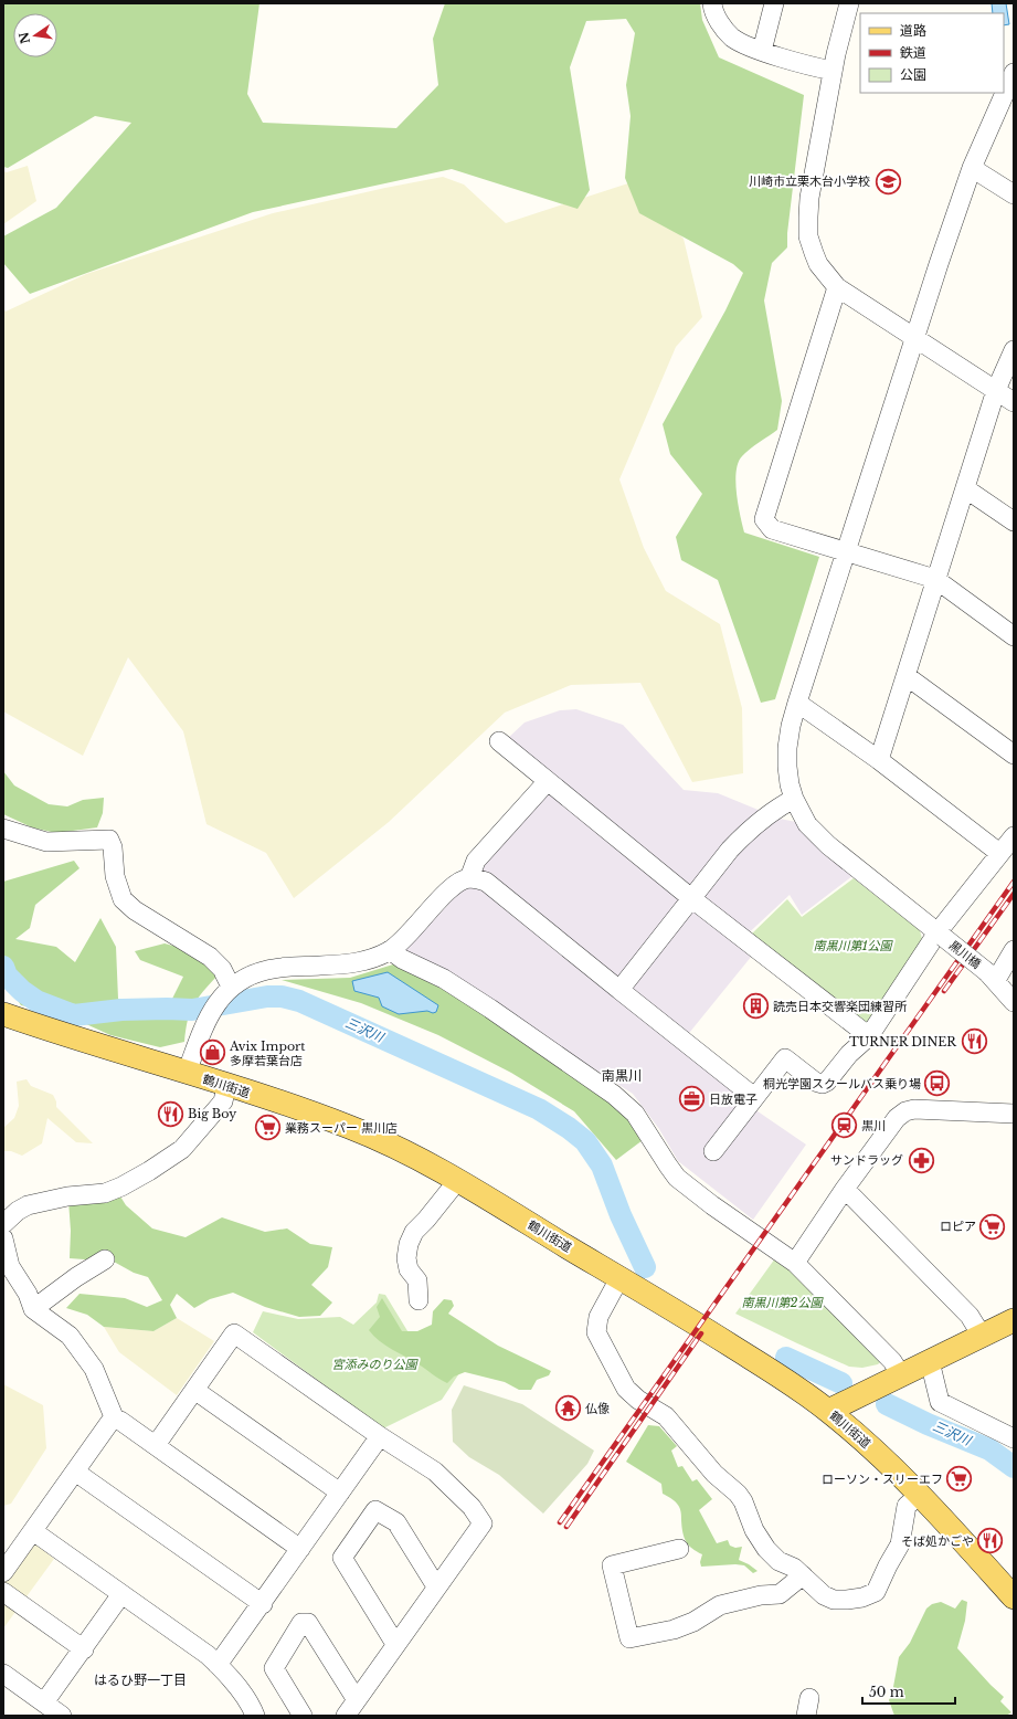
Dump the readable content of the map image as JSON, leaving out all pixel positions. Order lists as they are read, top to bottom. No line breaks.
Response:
{"streets":{"main road":["鶴川街道"],"street":["黒川橋"]},"districts":["南黒川","はるひ野一丁目"],"water":["三沢川"],"parks":["南黒川第1公園","南黒川第2公園","宮添みのり公園"],"places":{"school or university":["川崎市立栗木台小学校"],"building":["読売日本交響楽団練習所"],"restaurant":["TURNER DINER","Big Boy","そば処かごや"],"shop":["Avix Import 多摩若葉台店"],"bus stop":["桐光学園スクールバス乗り場"],"office":["日放電子"],"station":["黒川"],"supermarket":["業務スーパー 黒川店","ロピア","ローソン・スリーエフ"],"pharmacy":["サンドラッグ"],"temple":["仏像"]},"legend":["道路","鉄道","公園"],"scale_bar":"50 m","north":"left"}
